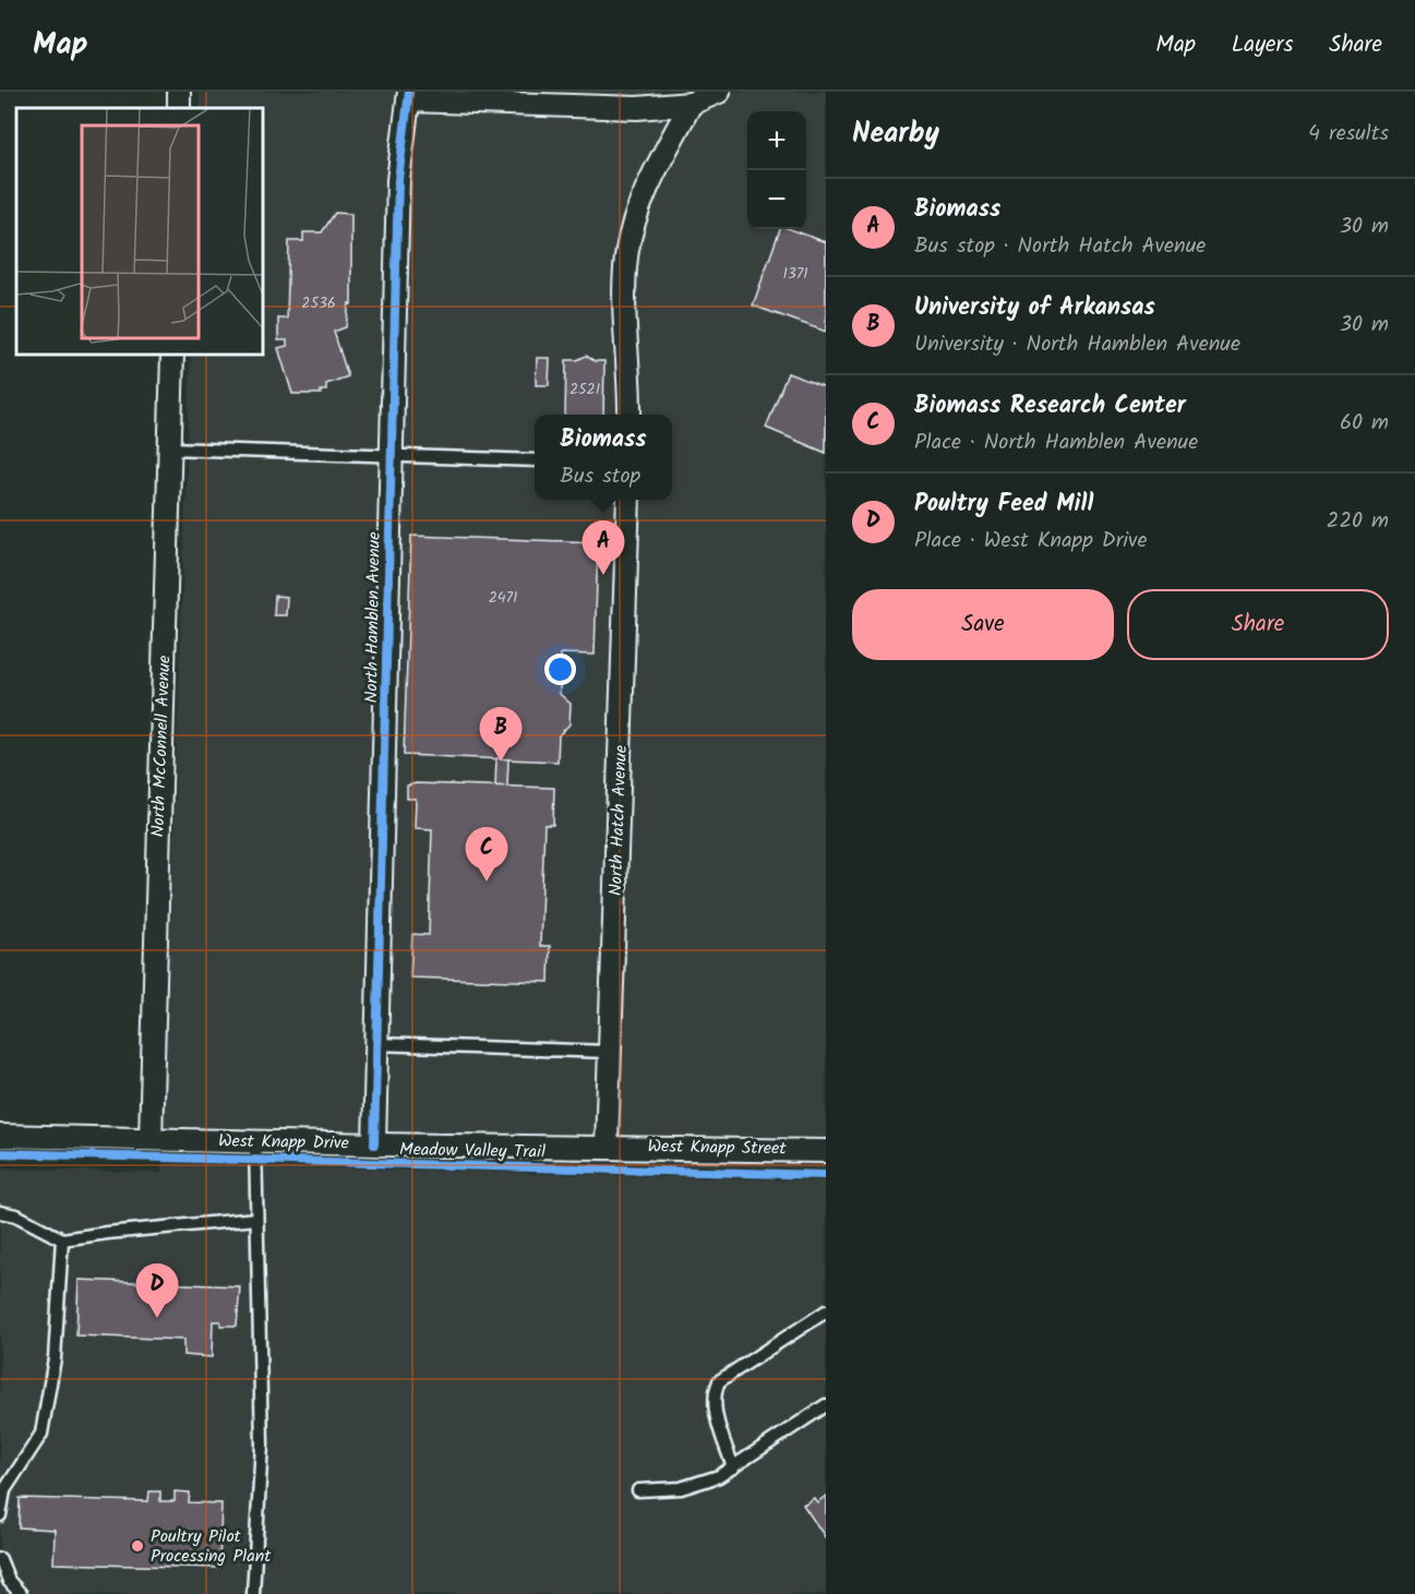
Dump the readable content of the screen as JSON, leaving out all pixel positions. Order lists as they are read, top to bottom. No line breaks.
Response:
{"streets":{"street":["North Hamblen Avenue","North McConnell Avenue","North Hatch Avenue","West Knapp Drive","West Knapp Street"],"cycle path":["Meadow Valley Trail"]},"crossings":[["North Hamblen Avenue","West Knapp Drive"],["North McConnell Avenue","West Knapp Drive"],["North Hatch Avenue","West Knapp Drive"],["North Hatch Avenue","West Knapp Street"],["West Knapp Drive","West Knapp Street"]],"places":["Poultry Pilot Processing Plant"],"house_numbers":["1371","2536","2521","2471"],"page":{"header":"Map","nav":["Map","Layers","Share"],"heading":["Nearby","4 results"],"map_buttons":["+","−"],"list":[{"mark":"A","name":"Biomass","note":"Bus stop · North Hatch Avenue","value":"30 m"},{"mark":"B","name":"University of Arkansas","note":"University · North Hamblen Avenue","value":"30 m"},{"mark":"C","name":"Biomass Research Center","note":"Place · North Hamblen Avenue","value":"60 m"},{"mark":"D","name":"Poultry Feed Mill","note":"Place · West Knapp Drive","value":"220 m"}],"popup":["Biomass","Bus stop"],"pins":["A","B","C","D"],"buttons":["Save","Share"]}}
